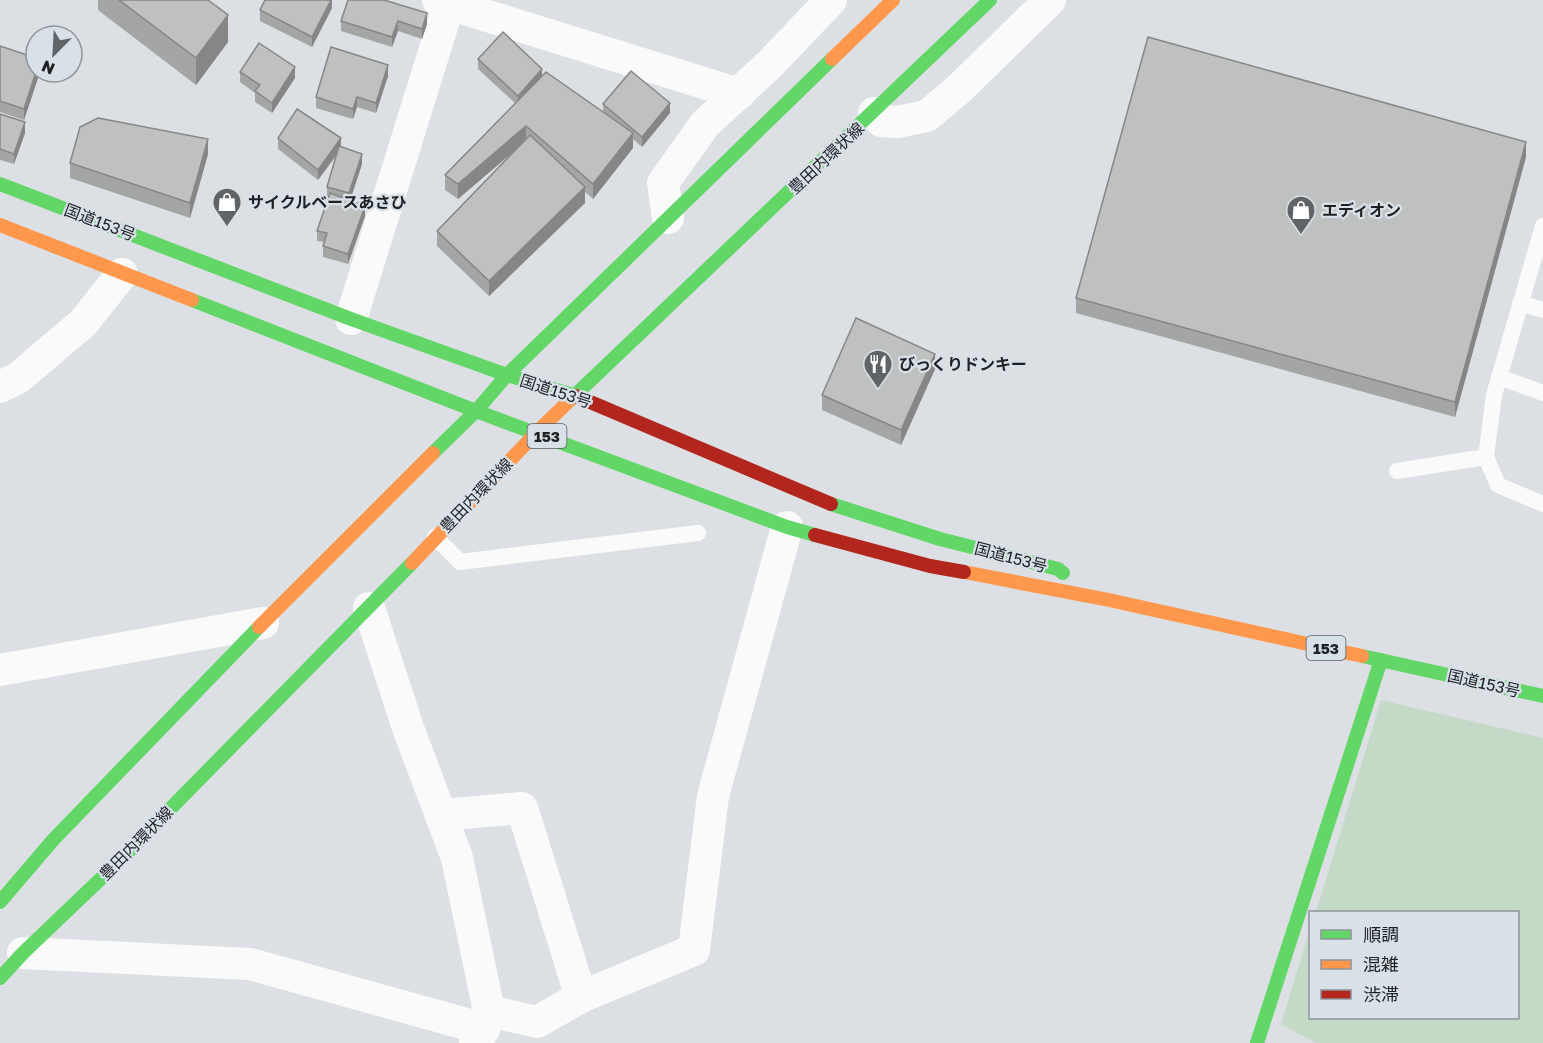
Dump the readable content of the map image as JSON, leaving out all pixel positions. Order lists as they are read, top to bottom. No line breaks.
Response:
{"streets":{"main road":["豊田内環状線","国道153号","153"]},"crossings":[["豊田内環状線","国道153号"]],"places":{"shop":["サイクルベースあさひ","エディオン"],"restaurant":["びっくりドンキー"]},"legend":["順調","混雑","渋滞"],"north":"bottom left"}
